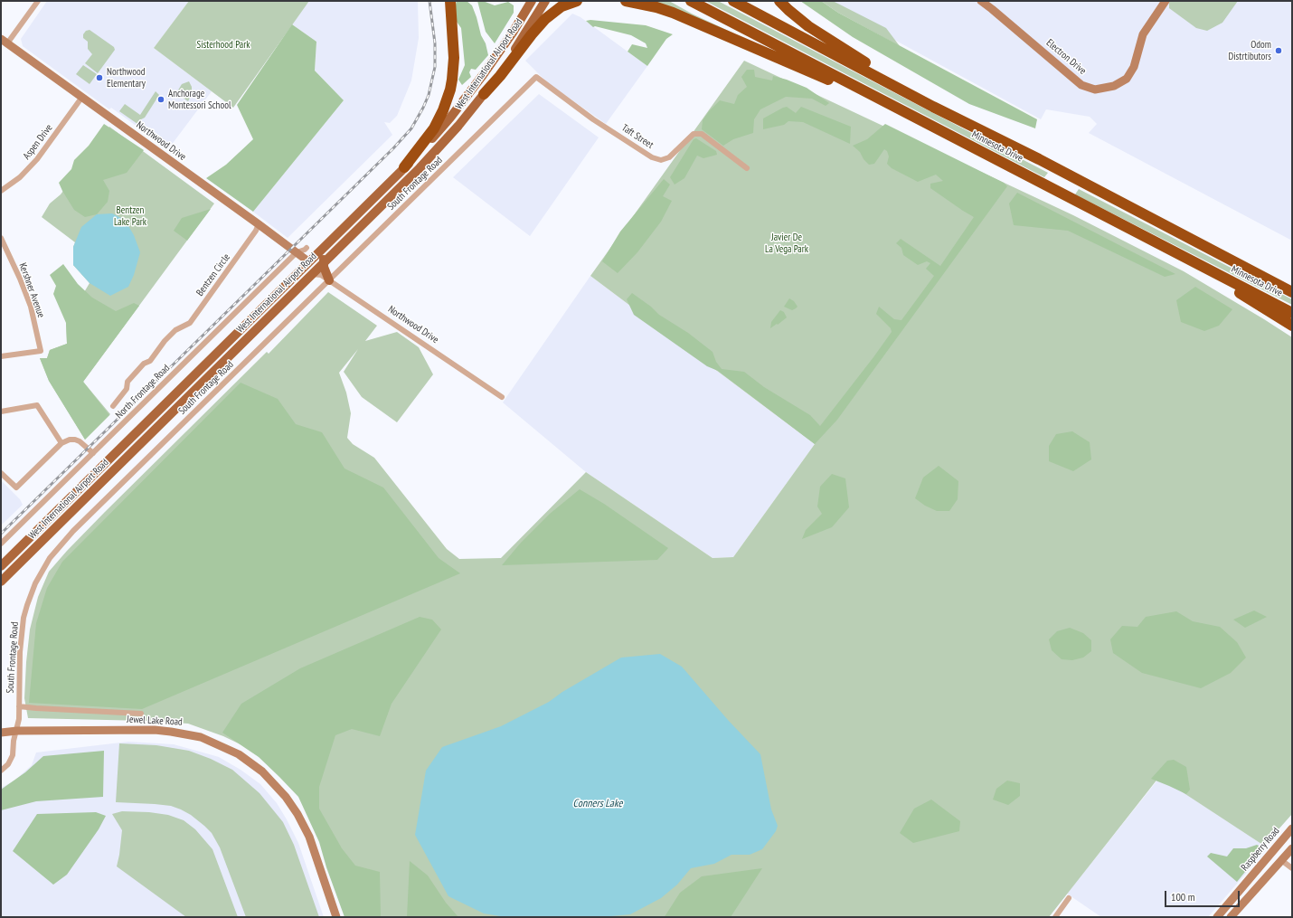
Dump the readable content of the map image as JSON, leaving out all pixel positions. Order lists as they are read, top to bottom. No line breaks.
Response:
{"streets":{"highway":["Minnesota Drive"],"main road":["Electron Drive","West International Airport Road","Northwood Drive","Jewel Lake Road","Raspberry Road"],"street":["Taft Street","Aspen Drive","South Frontage Road","Bentzen Circle","Kershner Avenue","North Frontage Road"]},"crossings":[["West International Airport Road","Northwood Drive"],["Taft Street","South Frontage Road"],["Northwood Drive","Aspen Drive"],["Northwood Drive","South Frontage Road"],["Northwood Drive","Bentzen Circle"],["Northwood Drive","North Frontage Road"],["South Frontage Road","Jewel Lake Road"]],"water":["Conners Lake"],"parks":["Sisterhood Park","Bentzen Lake Park","Javier De La Vega Park"],"places":["Odom Distrtibutors","Northwood Elementary","Anchorage Montessori School"],"scale_bar":"100 m"}
